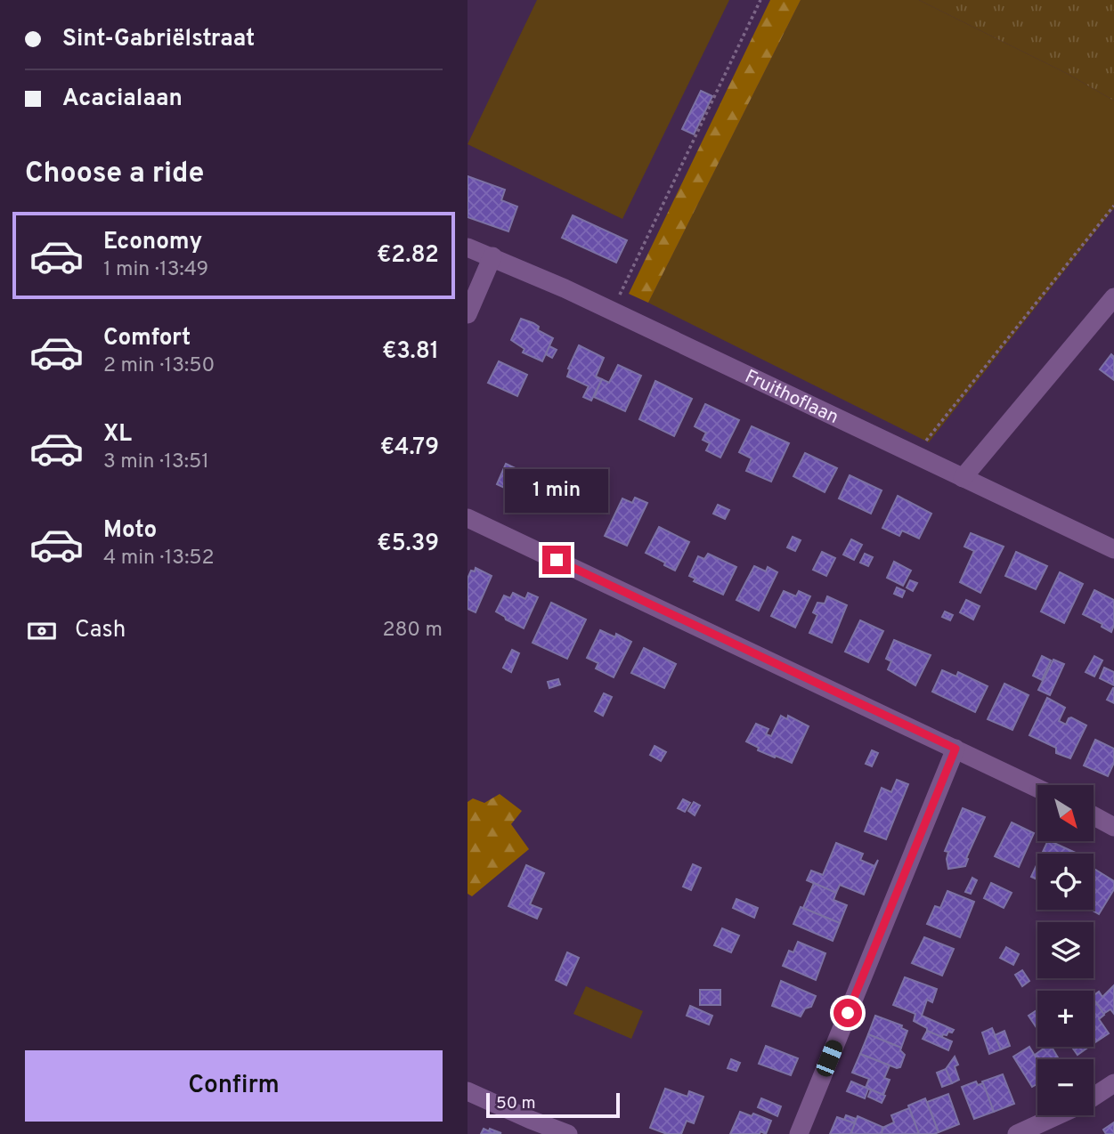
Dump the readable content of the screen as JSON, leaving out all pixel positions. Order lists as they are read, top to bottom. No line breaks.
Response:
{"streets":{"street":["Fruithoflaan"]},"scale_bar":"50 m","north":"bottom right","page":{"banner":["Sint-Gabriëlstraat","Acacialaan"],"heading":"Choose a ride","list":[{"name":"Economy","note":"1 min · 13:49","value":"€2.82"},{"name":"Comfort","note":"2 min · 13:50","value":"€3.81"},{"name":"XL","note":"3 min · 13:51","value":"€4.79"},{"name":"Moto","note":"4 min · 13:52","value":"€5.39"}],"bubble":"1 min","pay":["Cash","280 m"],"map_buttons":["+","−"],"buttons":"Confirm","scale":"50 m"}}
